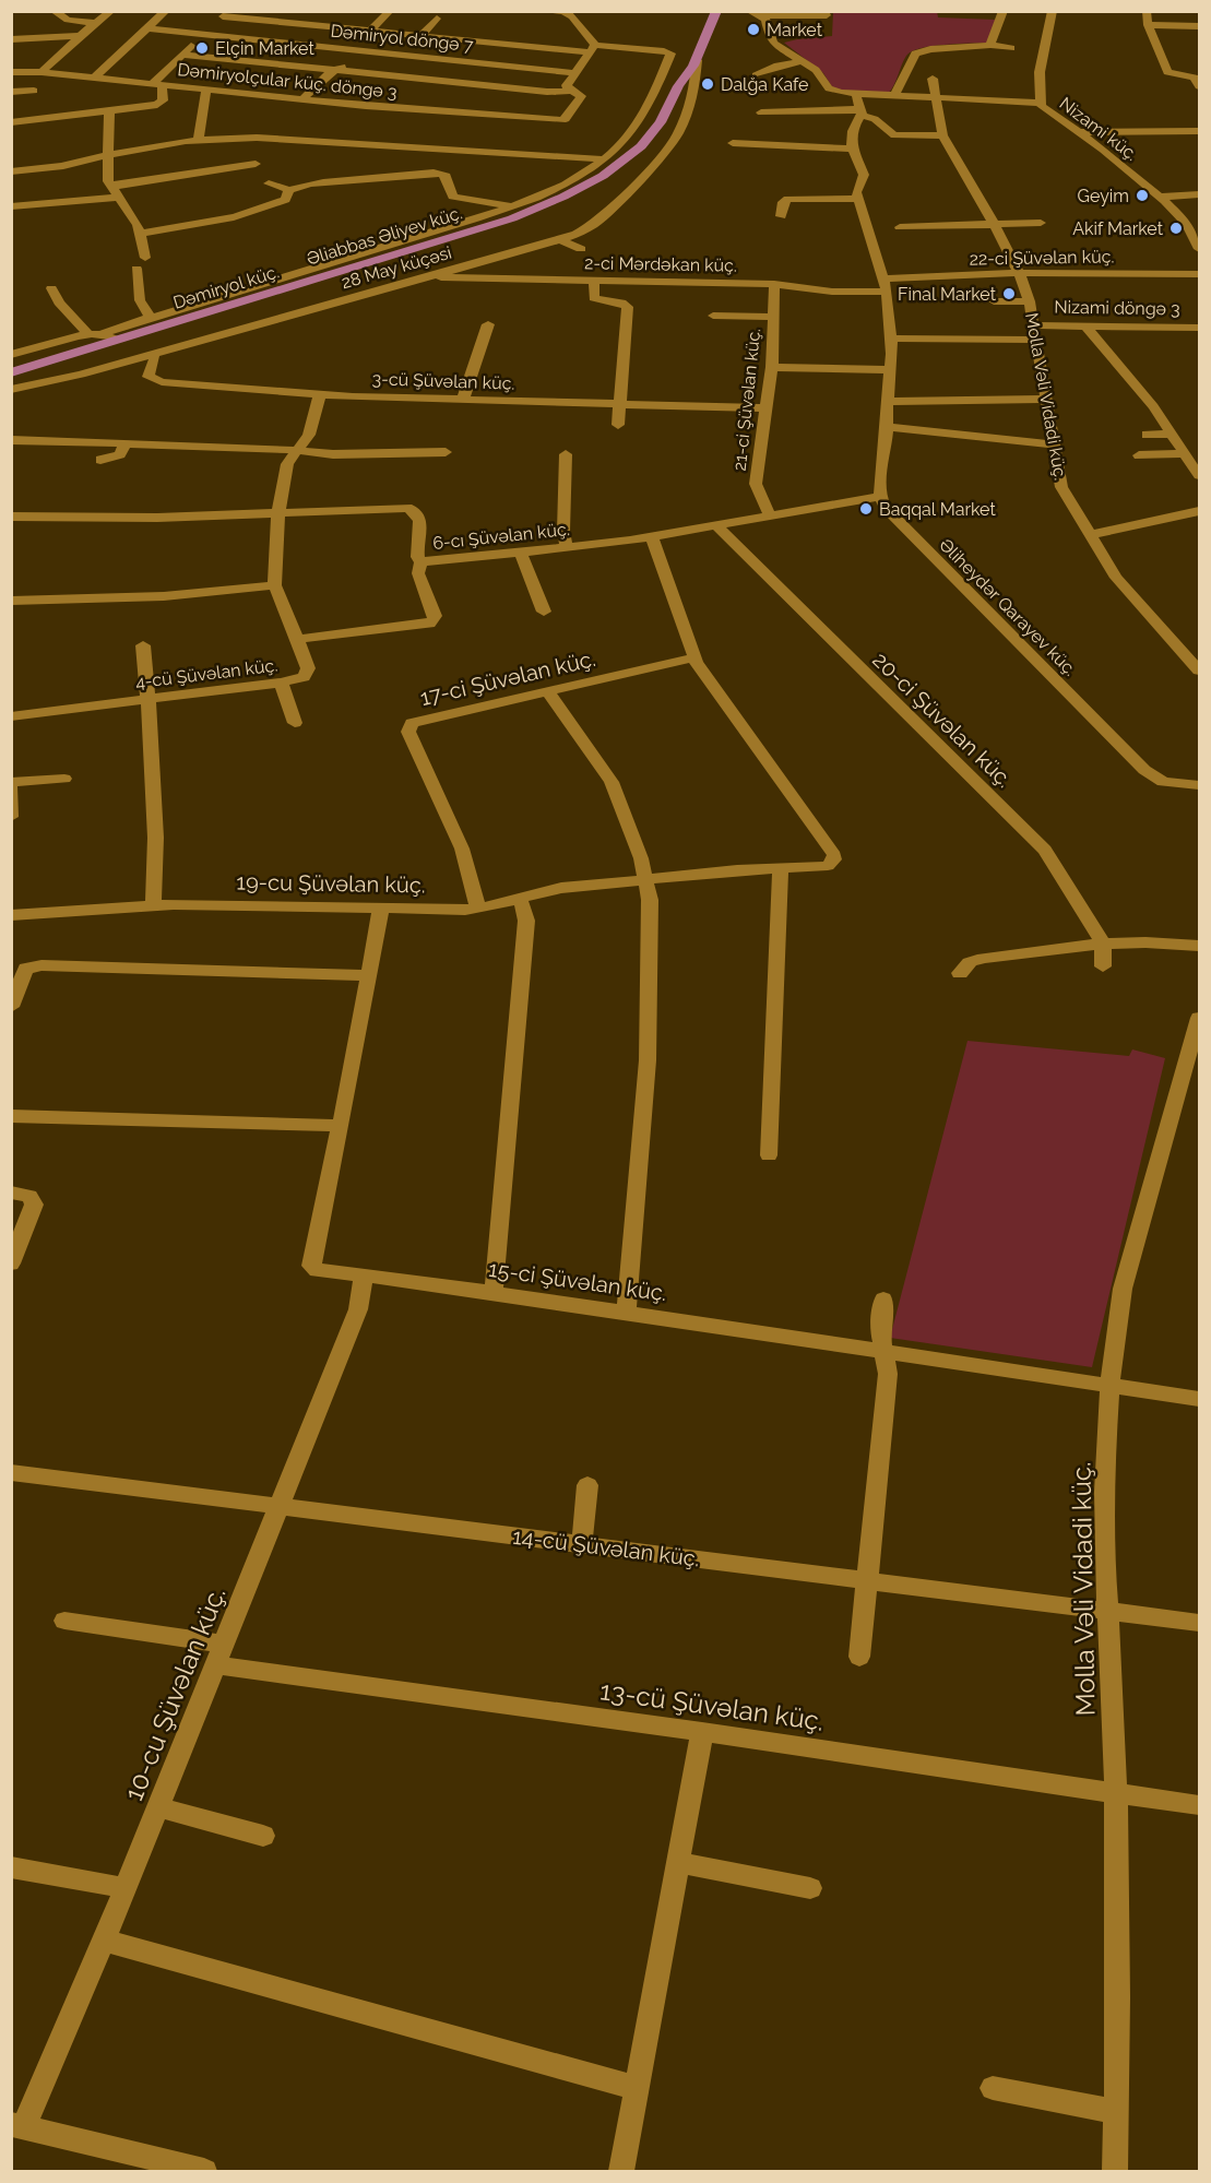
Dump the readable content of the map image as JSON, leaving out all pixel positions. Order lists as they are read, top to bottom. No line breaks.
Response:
{"streets":{"main road":["Əliabbas Əliyev küç.","Dəmiryol küç."],"street":["Dəmiryol döngə 7","Dəmiryolçular küç. döngə 3","Nizami küç.","22-ci Şüvəlan küç.","2-ci Mərdəkan küç.","28 May küçəsi","Nizami döngə 3","3-cü Şüvəlan küç.","Molla Vəli Vidadi küç.","21-ci Şüvəlan küç.","6-cı Şüvəlan küç.","Əliheydər Qarayev küç.","4-cü Şüvəlan küç.","17-ci Şüvəlan küç.","20-ci Şüvəlan küç.","19-cu Şüvəlan küç.","15-ci Şüvəlan küç.","14-cü Şüvəlan küç.","10-cu Şüvəlan küç.","13-cü Şüvəlan küç."]},"crossings":[["Əliabbas Əliyev küç.","28 May küçəsi"],["Əliabbas Əliyev küç.","Dəmiryol küç."],["22-ci Şüvəlan küç.","2-ci Mərdəkan küç."],["22-ci Şüvəlan küç.","Molla Vəli Vidadi küç."],["2-ci Mərdəkan küç.","28 May küçəsi"],["2-ci Mərdəkan küç.","21-ci Şüvəlan küç."],["28 May küçəsi","Dəmiryol küç."],["28 May küçəsi","3-cü Şüvəlan küç."],["Nizami döngə 3","Molla Vəli Vidadi küç."],["3-cü Şüvəlan küç.","21-ci Şüvəlan küç."],["3-cü Şüvəlan küç.","4-cü Şüvəlan küç."],["Molla Vəli Vidadi küç.","15-ci Şüvəlan küç."],["Molla Vəli Vidadi küç.","14-cü Şüvəlan küç."],["Molla Vəli Vidadi küç.","13-cü Şüvəlan küç."],["21-ci Şüvəlan küç.","6-cı Şüvəlan küç."],["6-cı Şüvəlan küç.","Əliheydər Qarayev küç."],["6-cı Şüvəlan küç.","4-cü Şüvəlan küç."],["6-cı Şüvəlan küç.","20-ci Şüvəlan küç."],["6-cı Şüvəlan küç.","19-cu Şüvəlan küç."],["17-ci Şüvəlan küç.","19-cu Şüvəlan küç."],["19-cu Şüvəlan küç.","15-ci Şüvəlan küç."],["15-ci Şüvəlan küç.","10-cu Şüvəlan küç."],["14-cü Şüvəlan küç.","10-cu Şüvəlan küç."],["10-cu Şüvəlan küç.","13-cü Şüvəlan küç."]],"places":["Market","Elçin Market","Dalğa Kafe","Geyim","Akif Market","Final Market","Baqqal Market"]}
